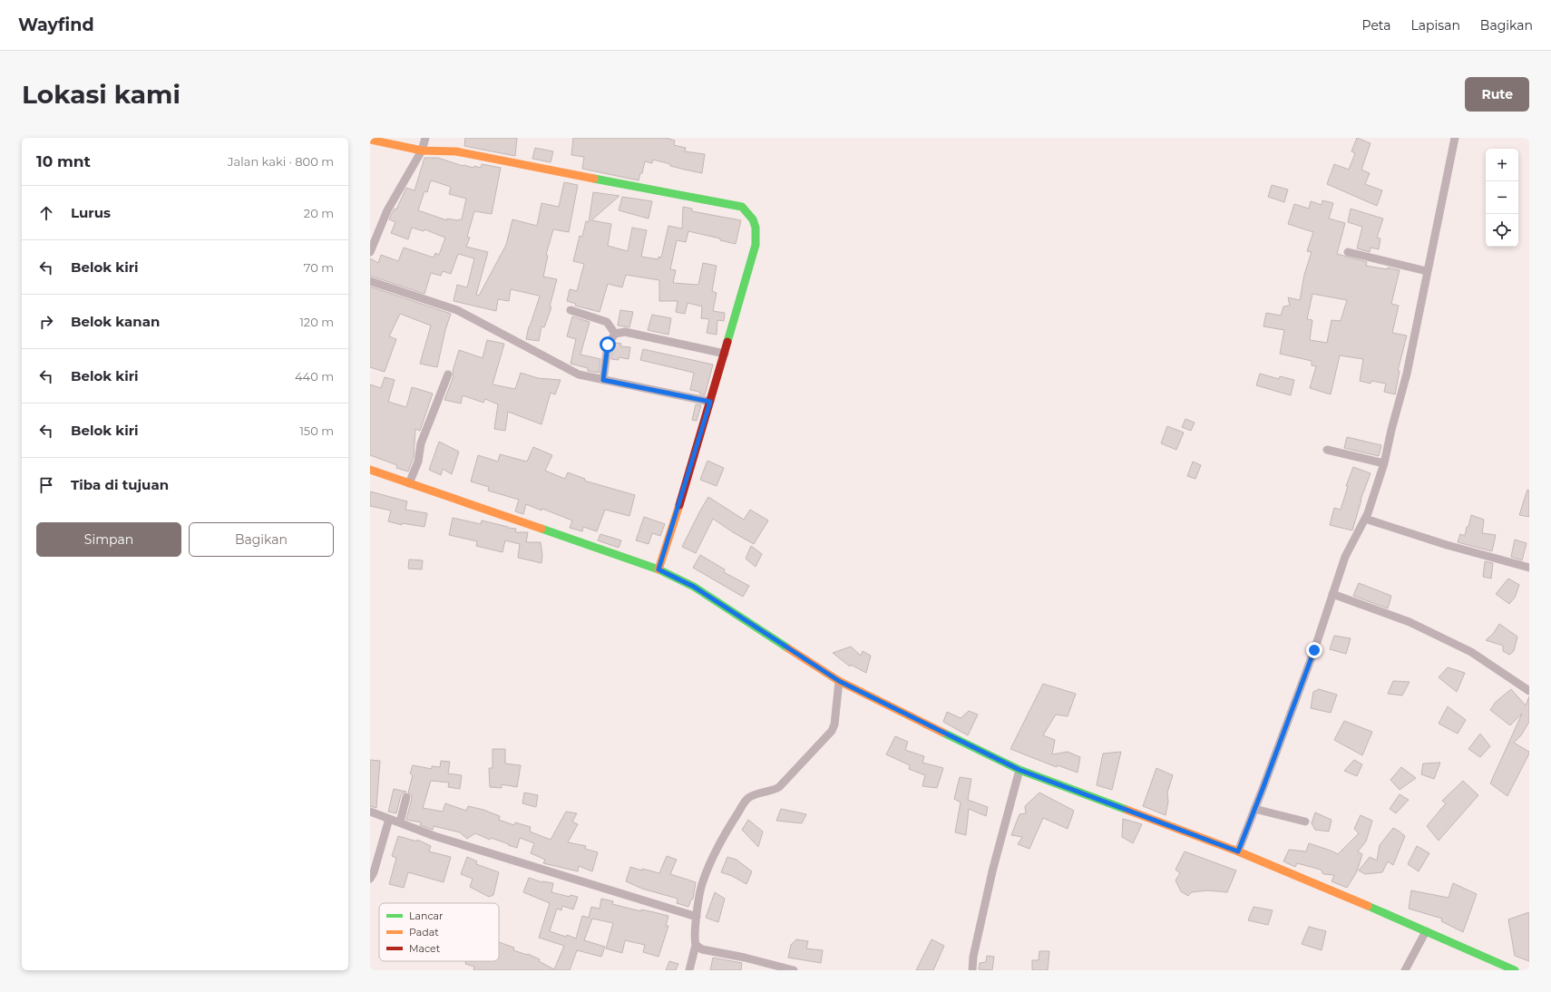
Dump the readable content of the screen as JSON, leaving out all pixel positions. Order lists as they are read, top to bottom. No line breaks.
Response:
{"legend":["Lancar","Padat","Macet"],"page":{"header":"Wayfind","nav":["Peta","Lapisan","Bagikan"],"buttons":["Rute",["Simpan","Bagikan"]],"title":"Lokasi kami","heading":["10 mnt","Jalan kaki · 800 m"],"map_buttons":["+","−"],"list":[["Lurus","20 m"],["Belok kiri","70 m"],["Belok kanan","120 m"],["Belok kiri","440 m"],["Belok kiri","150 m"],"Tiba di tujuan"]}}
